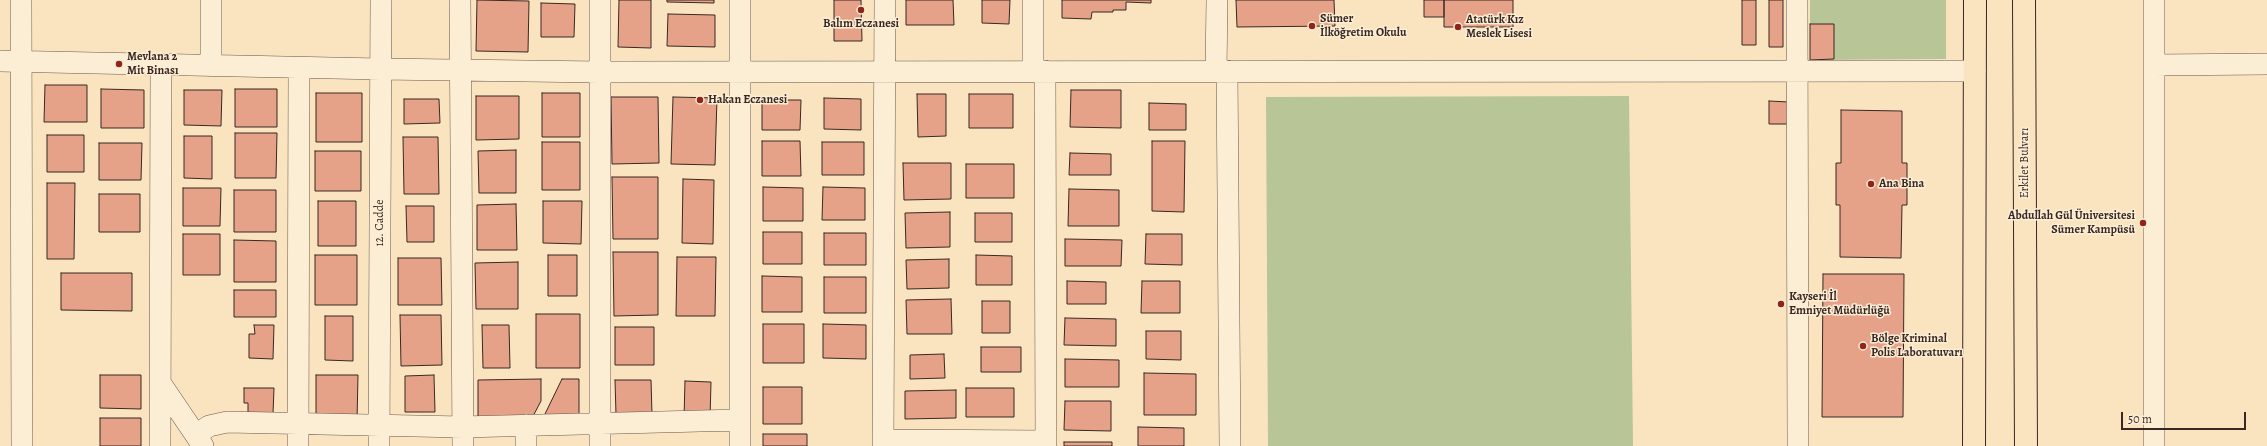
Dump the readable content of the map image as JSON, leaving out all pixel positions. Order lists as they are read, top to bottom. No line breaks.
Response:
{"streets":{"main road":["Erkilet Bulvarı"],"street":["12. Cadde"]},"places":["Balım Eczanesi","Sümer İlköğretim Okulu","Atatürk Kız Meslek Lisesi","Mevlana 2 Mit Binası","Hakan Eczanesi","Ana Bina","Abdullah Gül Üniversitesi Sümer Kampüsü","Kayseri İl Emniyet Müdürlüğü","Bölge Kriminal Polis Laboratuvarı"],"scale_bar":"50 m"}
